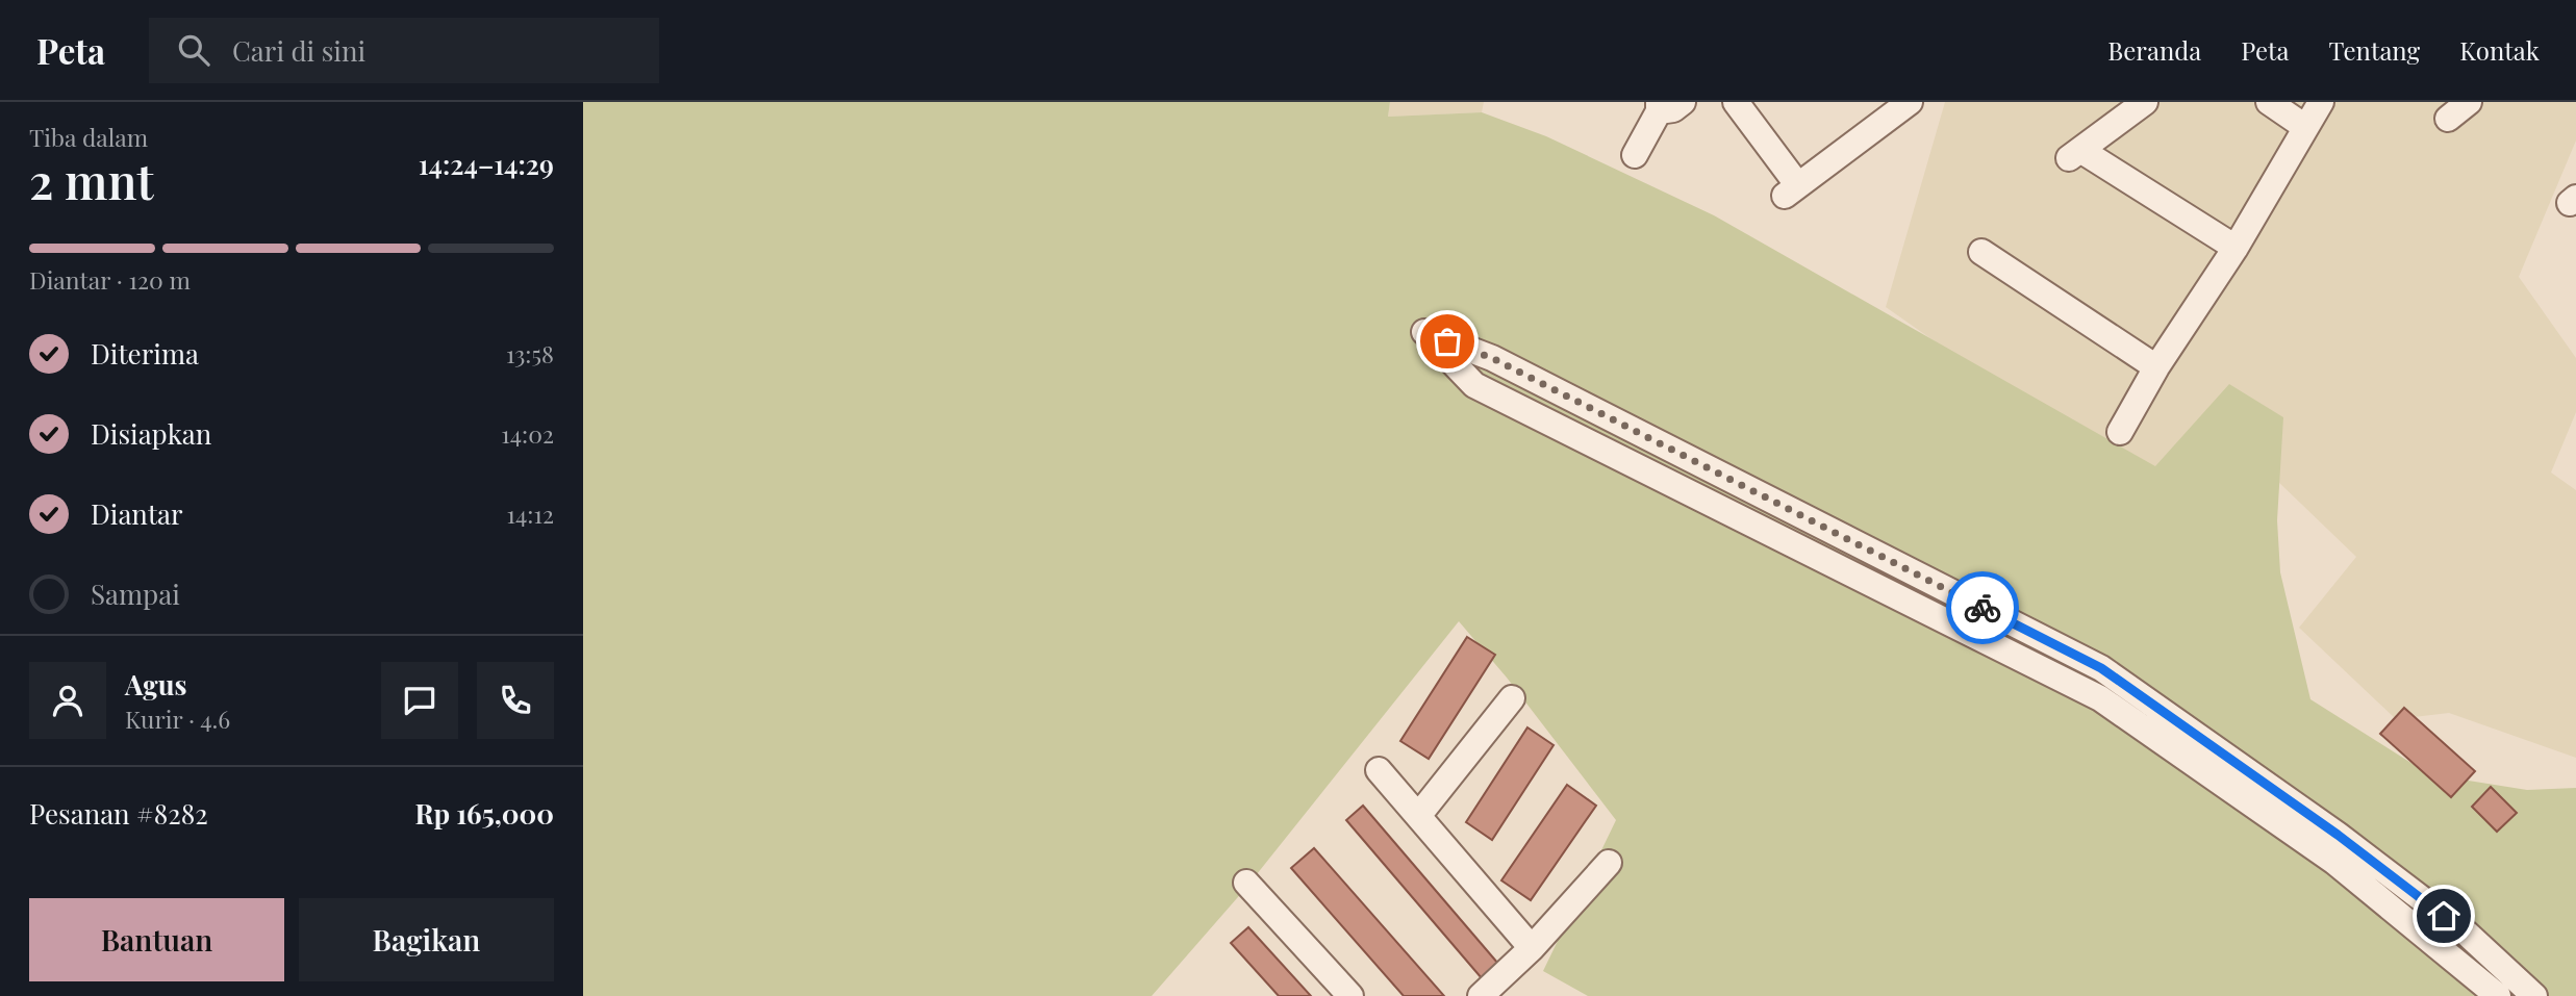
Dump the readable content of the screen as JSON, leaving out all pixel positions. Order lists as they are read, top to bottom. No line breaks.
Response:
{"page":{"header":"Peta","search":"Cari di sini","nav":["Beranda","Peta","Tentang","Kontak"],"heading":["2 mnt","Tiba dalam","14:24–14:29"],"panel":["Agus","Kurir · 4.6","Pesanan #8282","Rp 165,000"],"bar":"Diantar · 120 m","list":[["Diterima","13:58"],["Disiapkan","14:02"],["Diantar","14:12"],"Sampai"],"buttons":["Bantuan","Bagikan"]}}
